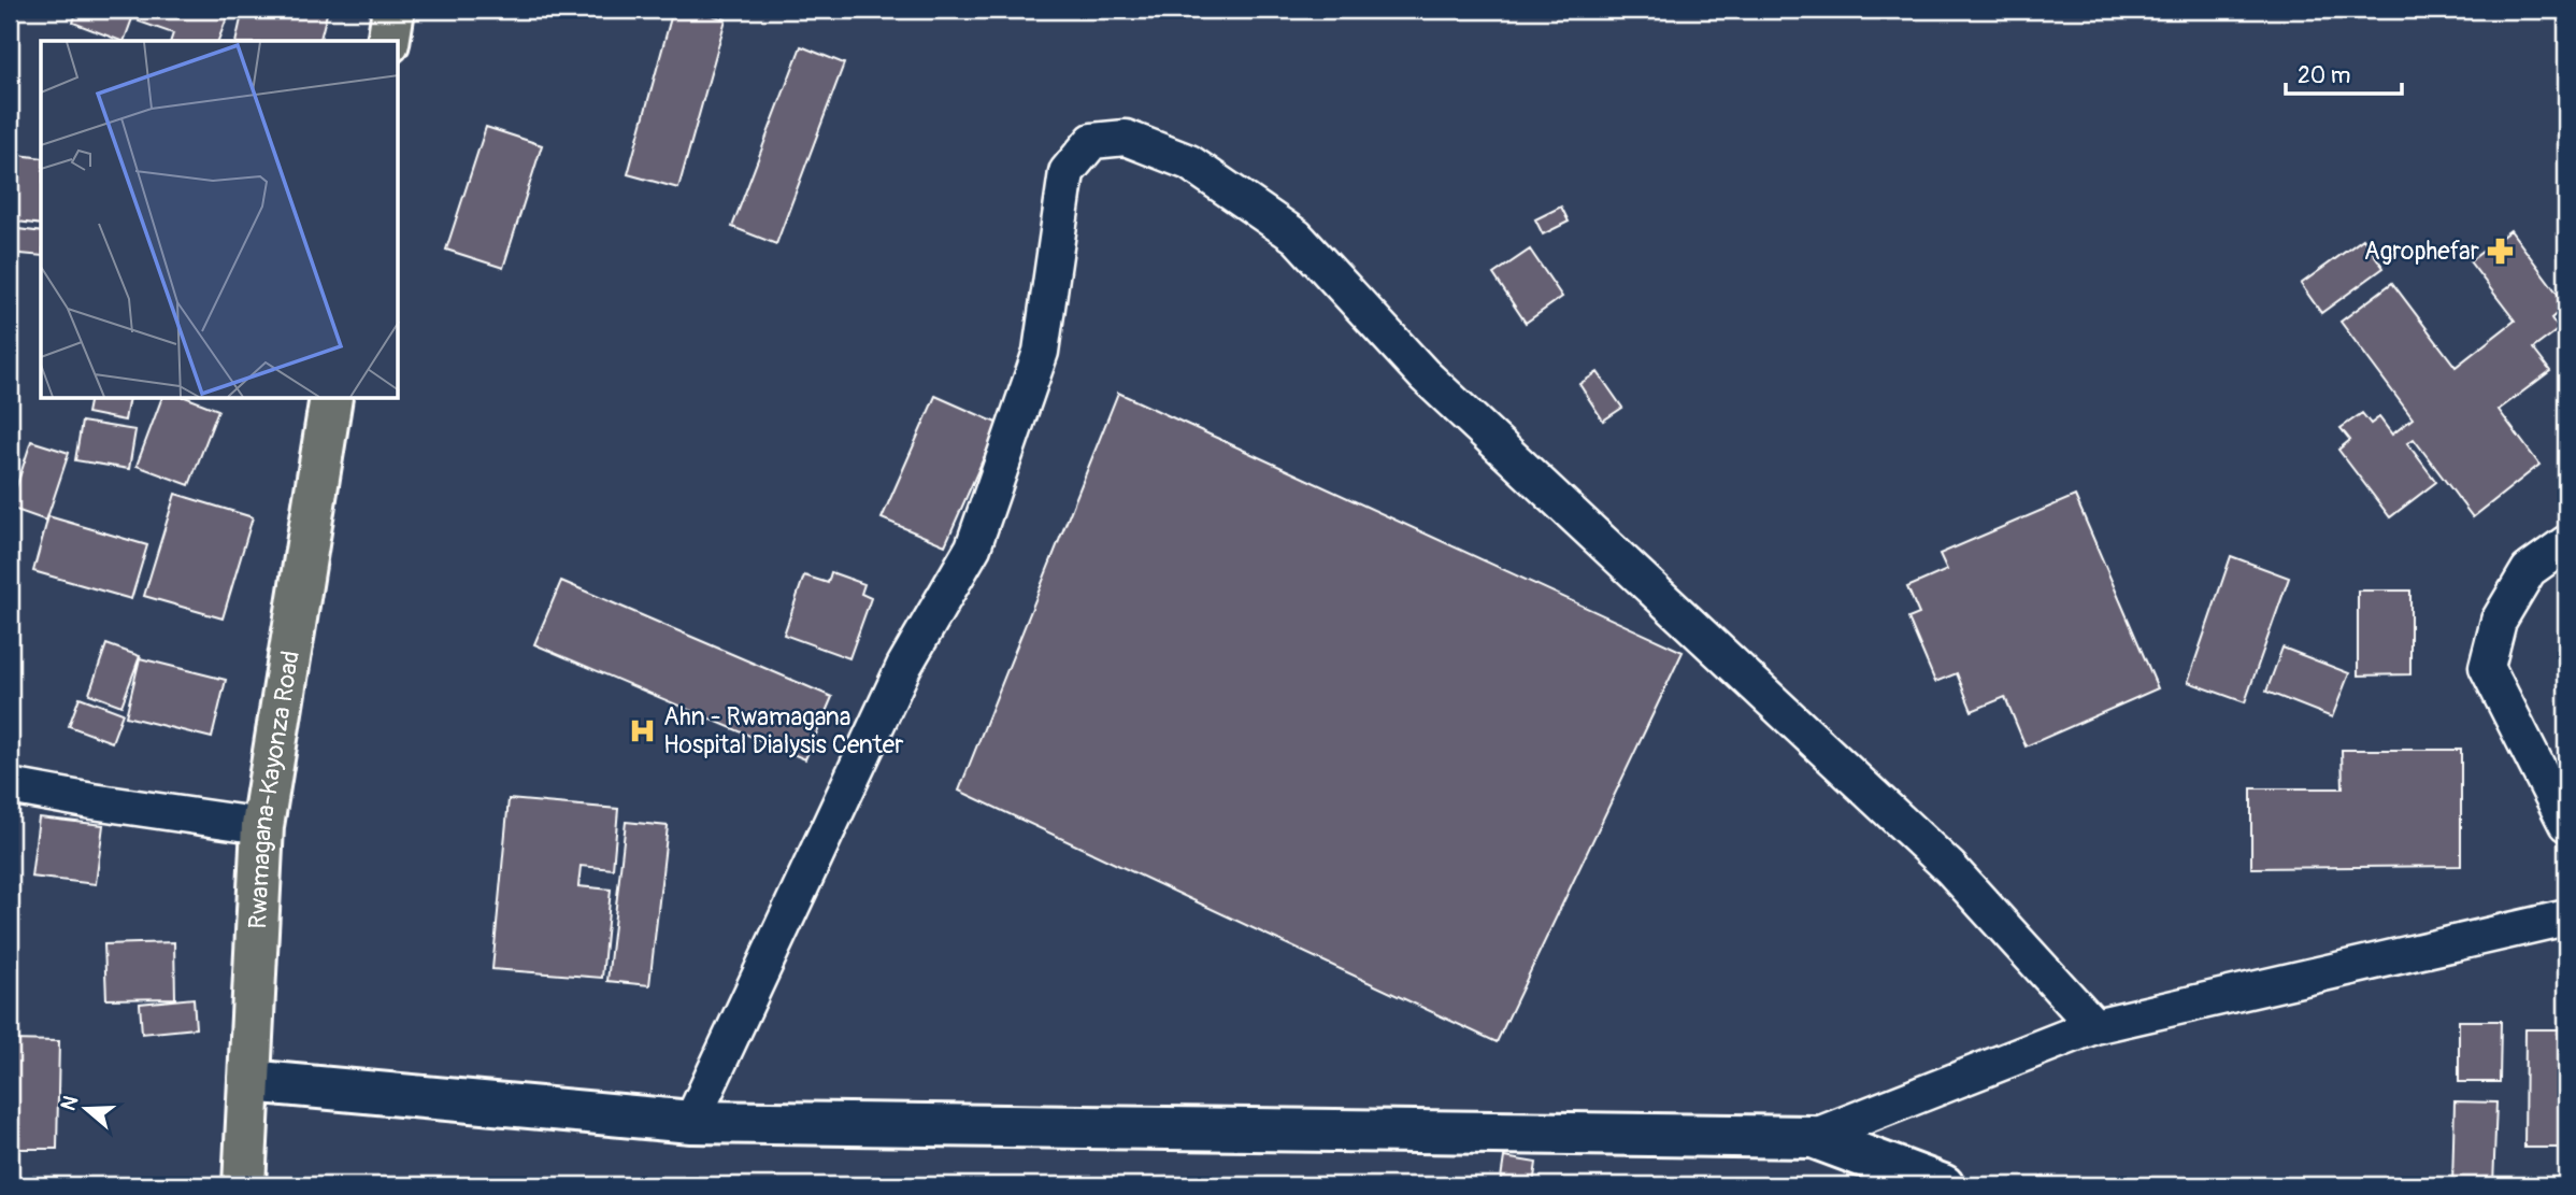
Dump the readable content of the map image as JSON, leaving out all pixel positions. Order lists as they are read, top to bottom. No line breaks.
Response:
{"streets":{"highway":["Rwamagana-Kayonza Road"]},"places":{"pharmacy":["Agrophefar"],"hospital":["Ahn - Rwamagana Hospital Dialysis Center"]},"scale_bar":"20 m","north":"left"}
